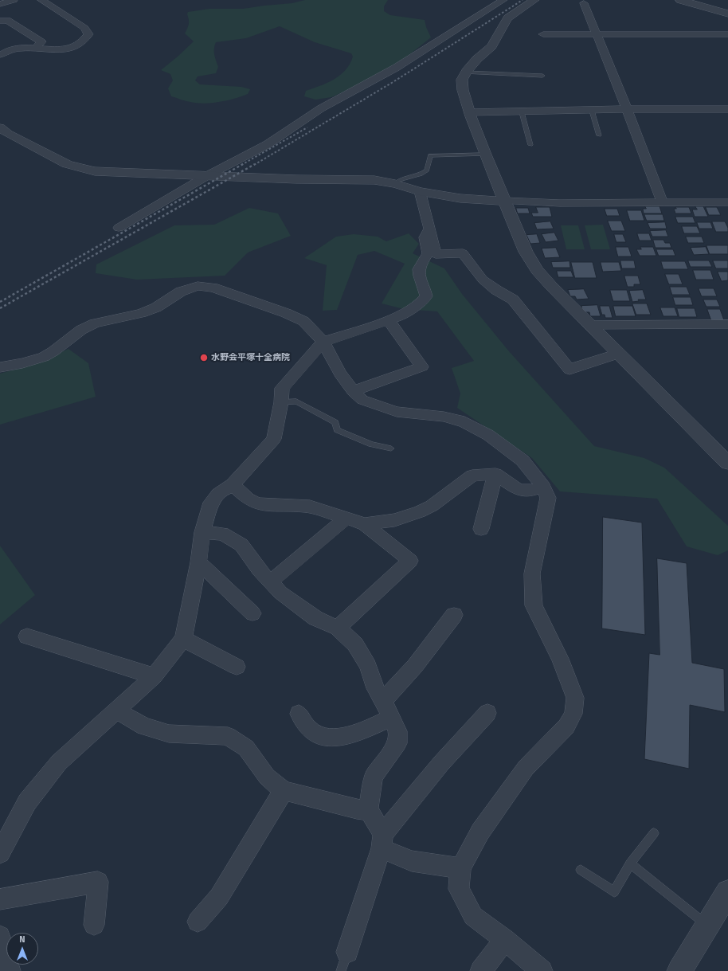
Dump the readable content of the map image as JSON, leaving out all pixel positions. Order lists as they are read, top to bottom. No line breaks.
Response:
{"places":["水野会平塚十全病院"],"north":"top"}
